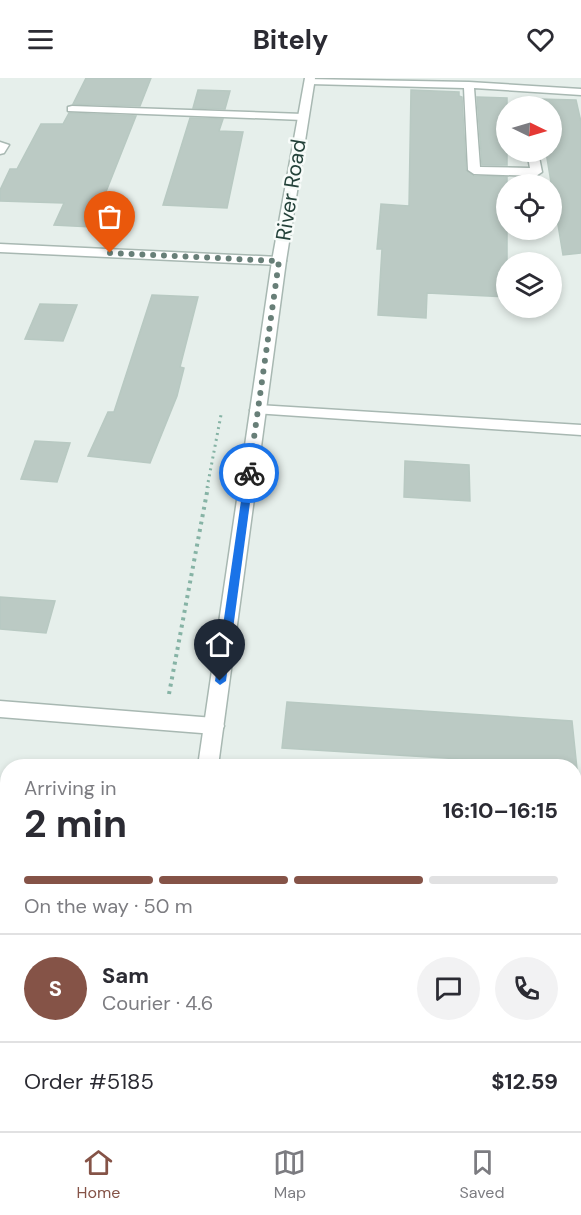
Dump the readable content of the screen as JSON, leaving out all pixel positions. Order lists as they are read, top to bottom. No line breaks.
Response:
{"streets":{"street":["River Road"]},"north":"right","page":{"header":"Bitely","heading":["2 min","Arriving in","16:10–16:15"],"panel":["Sam","Courier · 4.6","Order #5185","$12.59"],"bar":"On the way · 50 m","round":"S","tabs":["Home","Map","Saved"]}}
